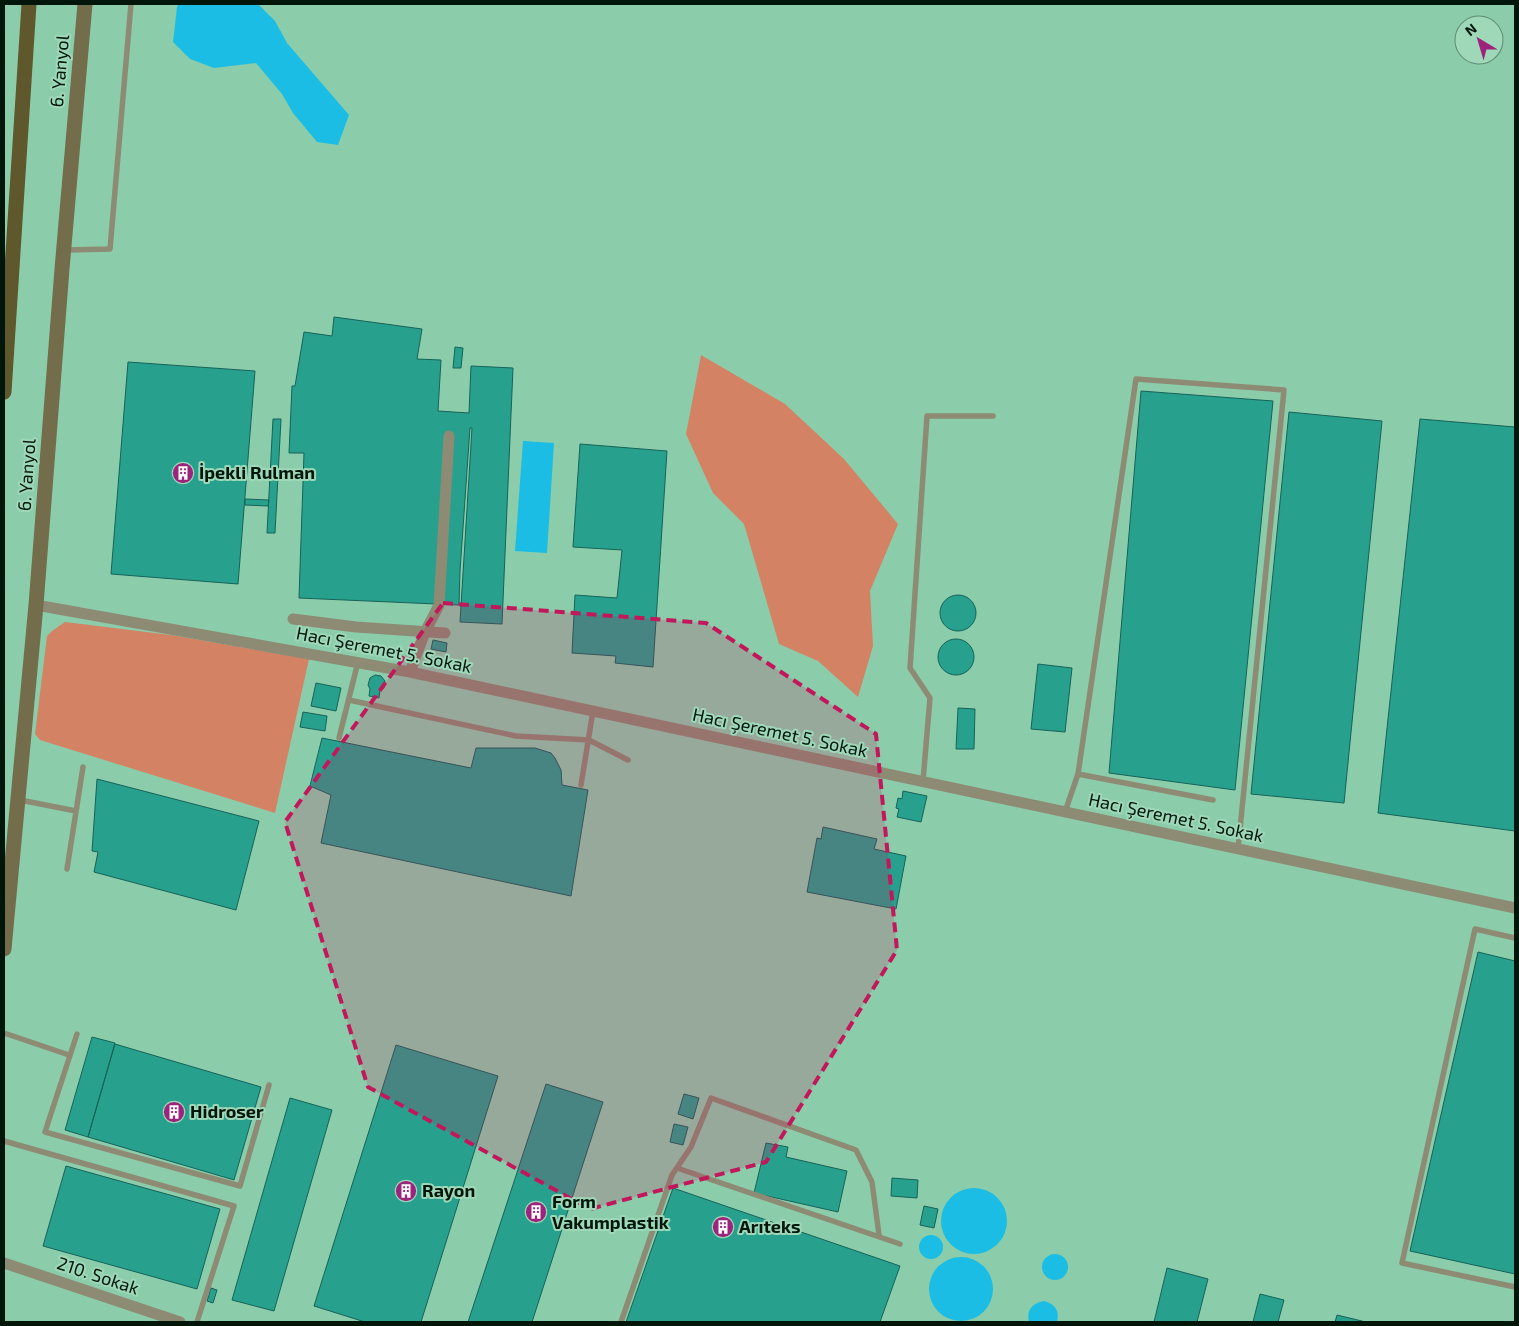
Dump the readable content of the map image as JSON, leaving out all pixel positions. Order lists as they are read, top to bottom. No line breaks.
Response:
{"streets":{"main road":["6. Yanyol"],"street":["Hacı Şeremet 5. Sokak","210. Sokak"]},"crossings":[["6. Yanyol","Hacı Şeremet 5. Sokak"]],"places":{"building":["İpekli Rulman","Hidroser","Rayon","Form Vakumplastik","Arıteks"]},"north":"top left"}
